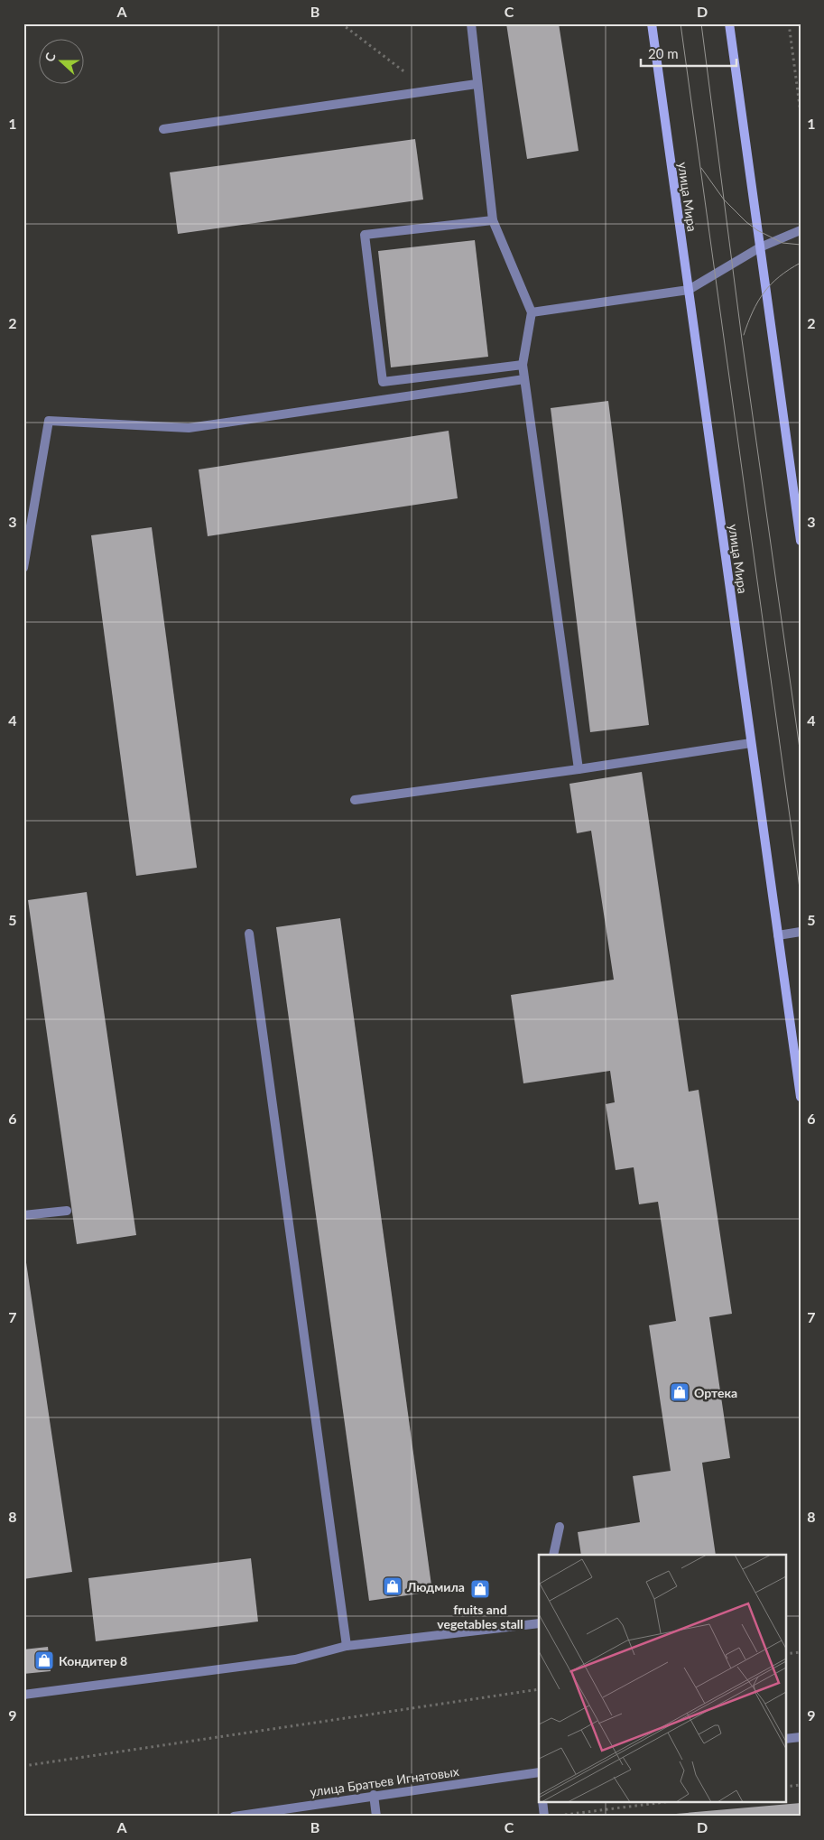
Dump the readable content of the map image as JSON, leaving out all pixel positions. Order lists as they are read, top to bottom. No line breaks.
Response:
{"streets":{"main road":["улица Мира"],"street":["улица Братьев Игнатовых"]},"places":{"shop":["Ортека","Людмила","fruits and vegetables stall","Кондитер 8"]},"scale_bar":"20 m","north":"left","grid":{"columns":["A","B","C","D"],"rows":["1","2","3","4","5","6","7","8","9"]}}
